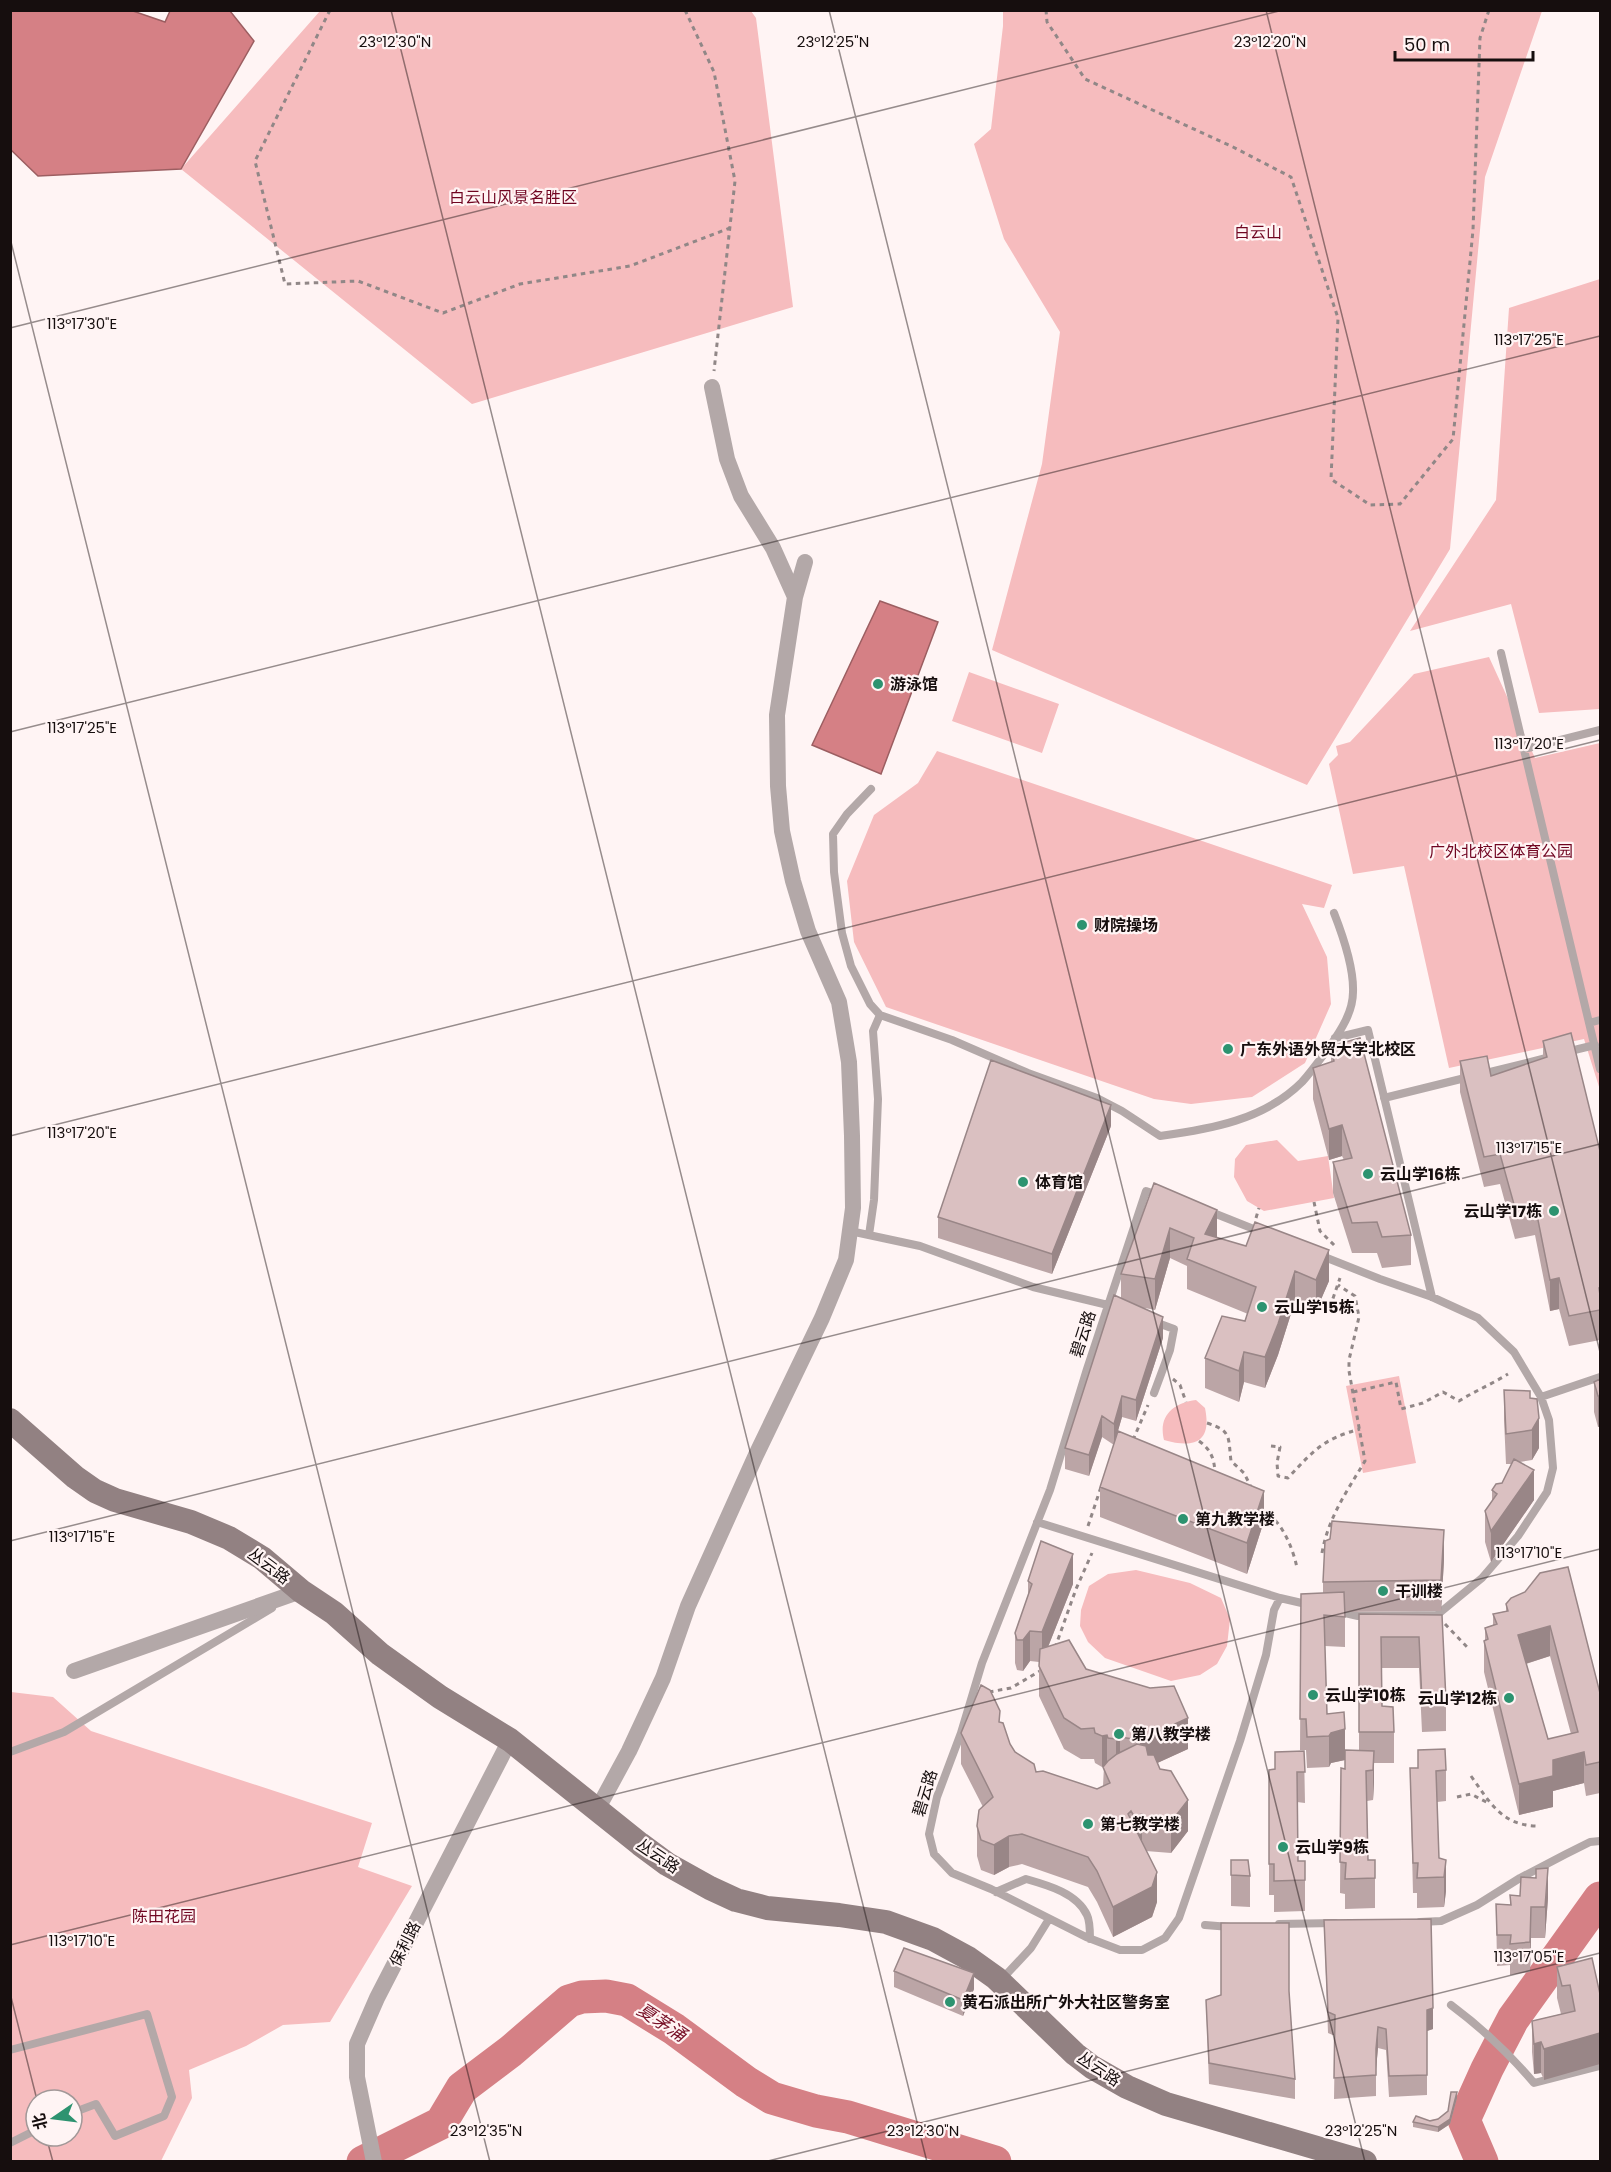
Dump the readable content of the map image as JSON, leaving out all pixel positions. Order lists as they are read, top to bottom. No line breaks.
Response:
{"streets":{"street":["丛云路","保利路"],"lane":["碧云路"]},"crossings":[["丛云路","保利路"]],"water":["夏茅涌"],"parks":["白云山风景名胜区","白云山","广外北校区体育公园","陈田花园"],"places":["游泳馆","财院操场","广东外语外贸大学北校区","云山学16栋","体育馆","云山学17栋","云山学15栋","第九教学楼","干训楼","云山学10栋","云山学12栋","第八教学楼","第七教学楼","云山学9栋","黄石派出所广外大社区警务室"],"scale_bar":"50 m","north":"left","coordinates":["23°12'30\"N","23°12'25\"N","23°12'20\"N","113°17'30\"E","113°17'25\"E","113°17'20\"E","113°17'15\"E","113°17'10\"E","113°17'05\"E","23°12'35\"N"]}
